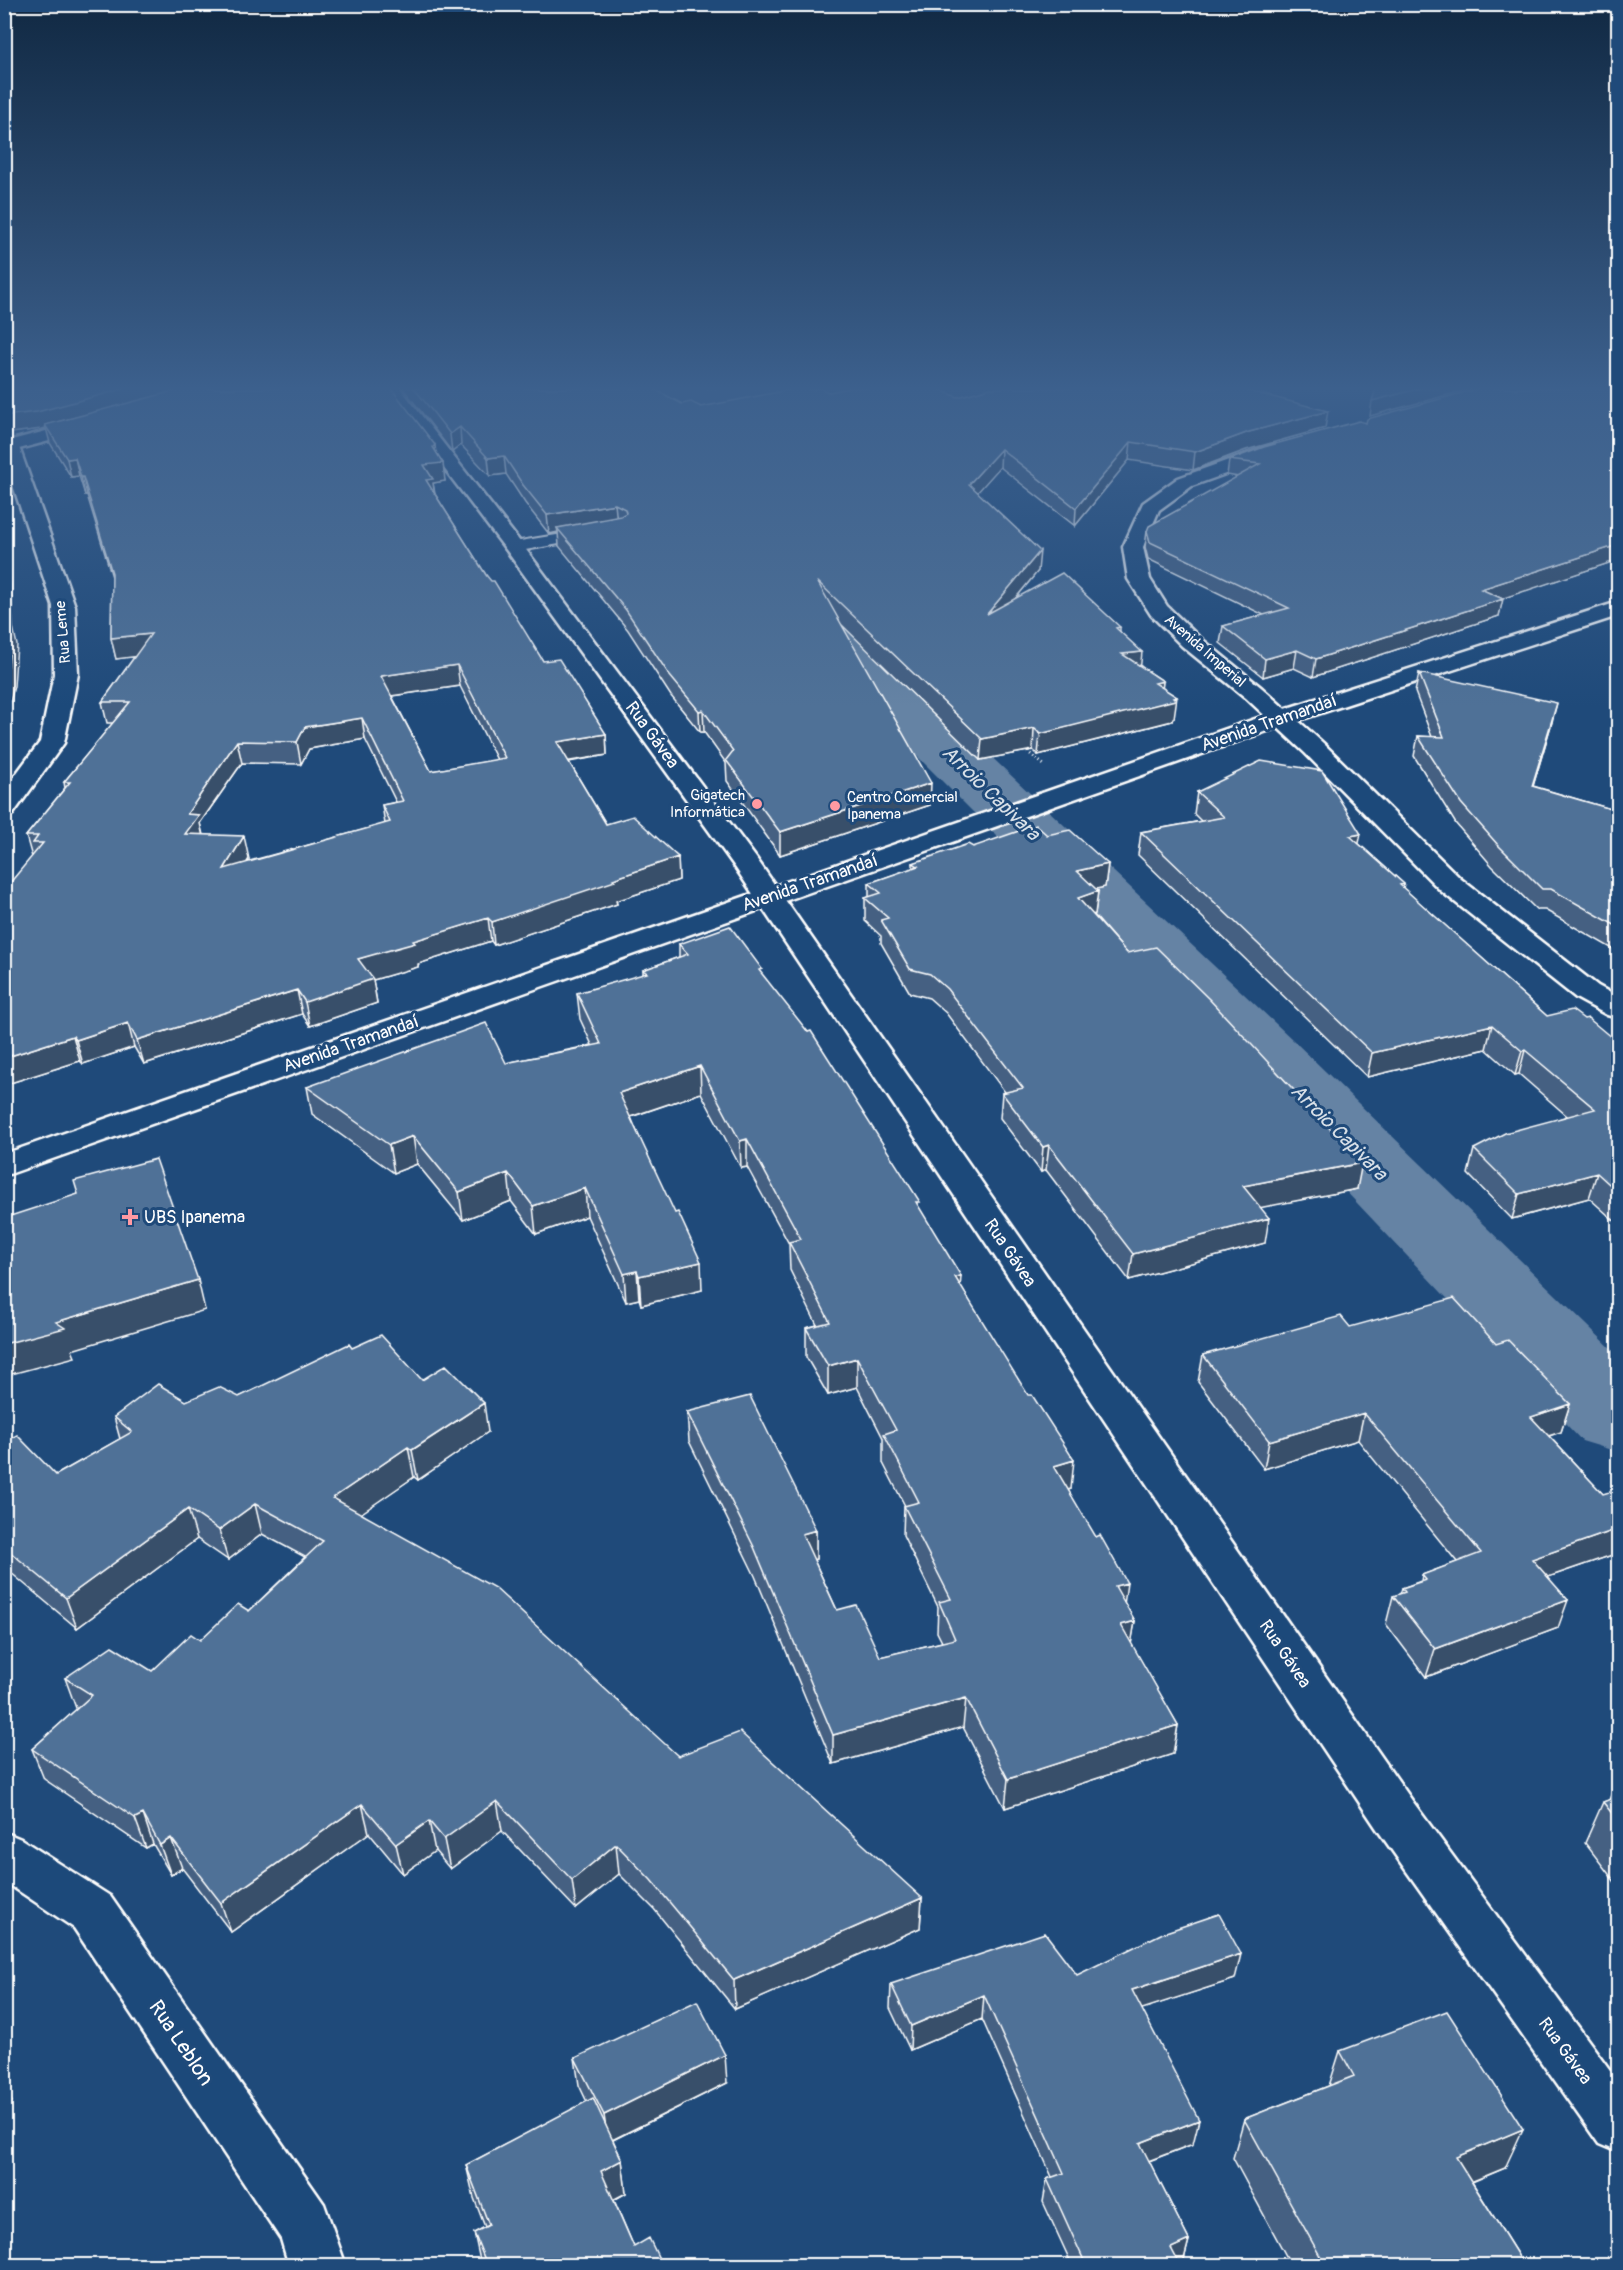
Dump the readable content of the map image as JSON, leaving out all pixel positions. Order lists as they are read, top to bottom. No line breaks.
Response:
{"streets":{"street":["Rua Leme","Avenida Imperial","Avenida Tramandaí","Rua Gávea","Rua Leblon"]},"crossings":[["Avenida Imperial","Avenida Tramandaí"],["Avenida Tramandaí","Rua Gávea"]],"water":["Arroio Capivara"],"places":{"other":["Gigatech Informática","Centro Comercial Ipanema"],"health":["UBS Ipanema"]}}
